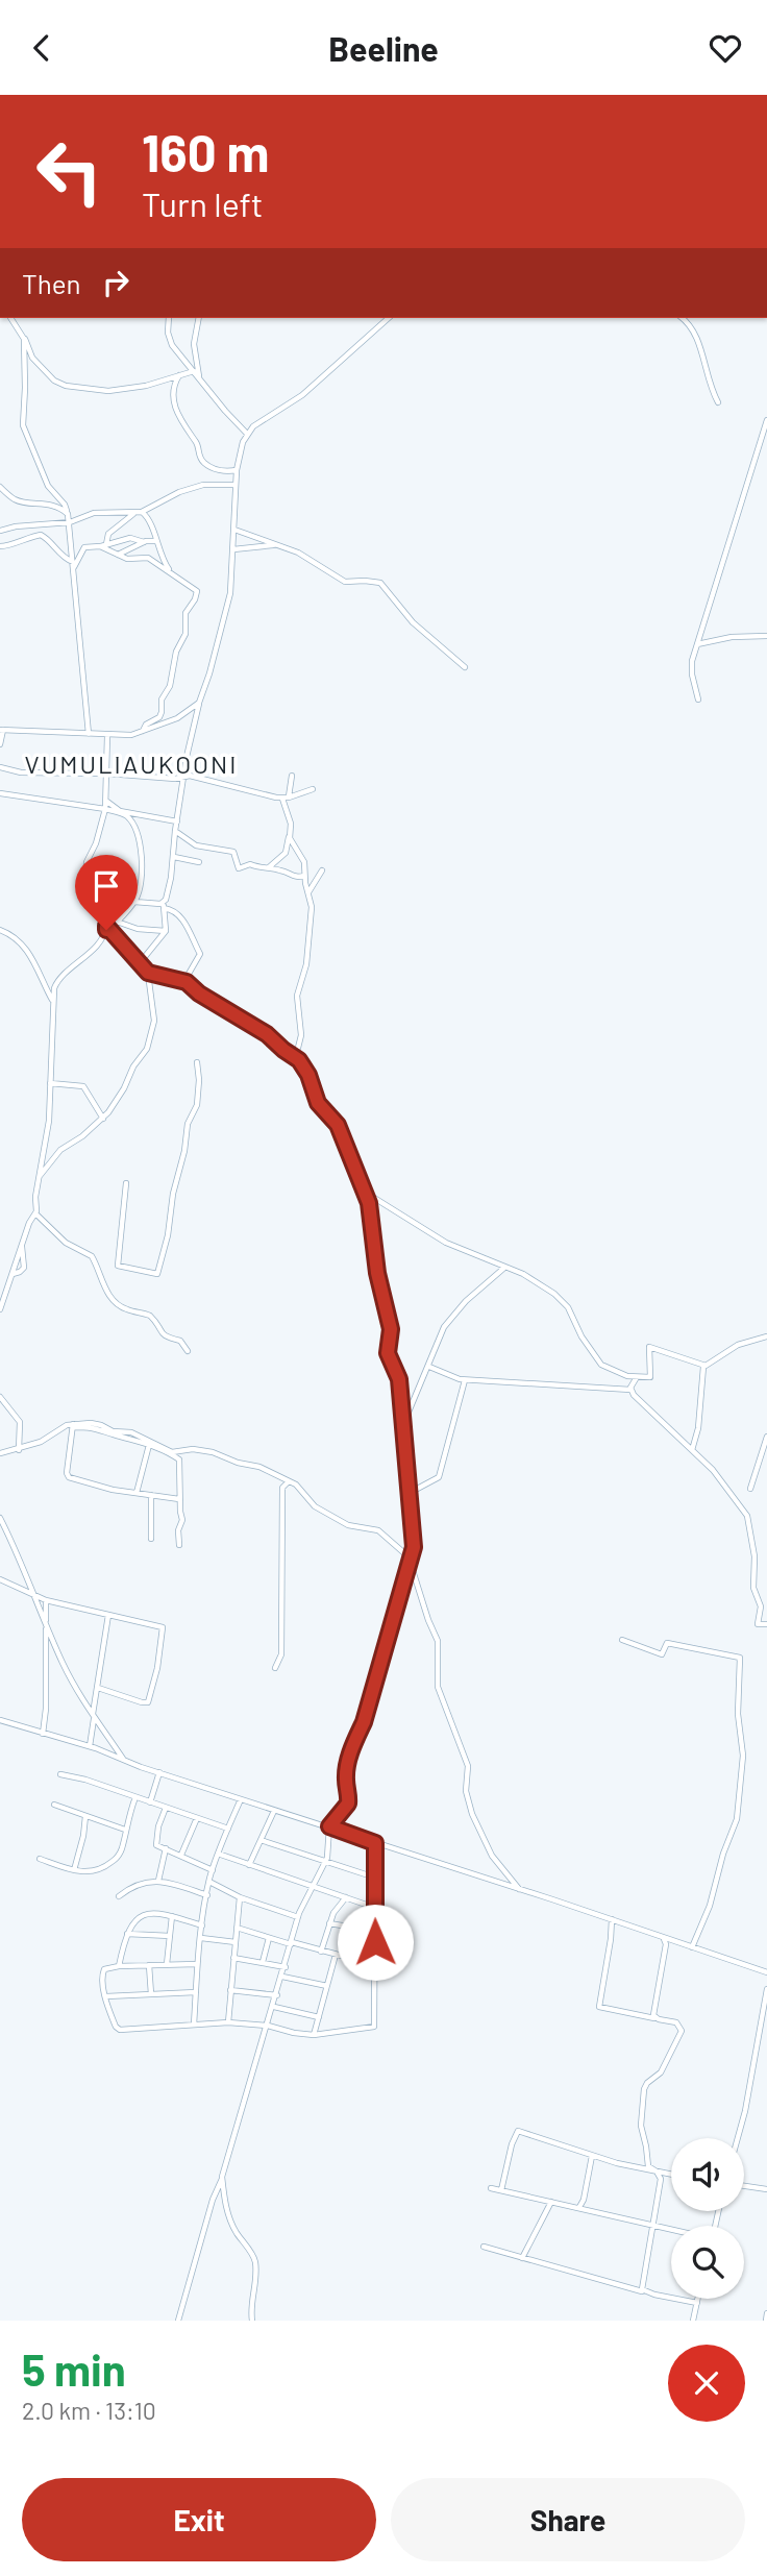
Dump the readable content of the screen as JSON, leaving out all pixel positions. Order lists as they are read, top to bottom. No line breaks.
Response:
{"districts":["VUMULIAUKOONI"],"page":{"header":"Beeline","turn":["160 m","Turn left"],"then":"Then","heading":["5 min","2.0 km · 13:10"],"buttons":["Exit","Share"]}}
